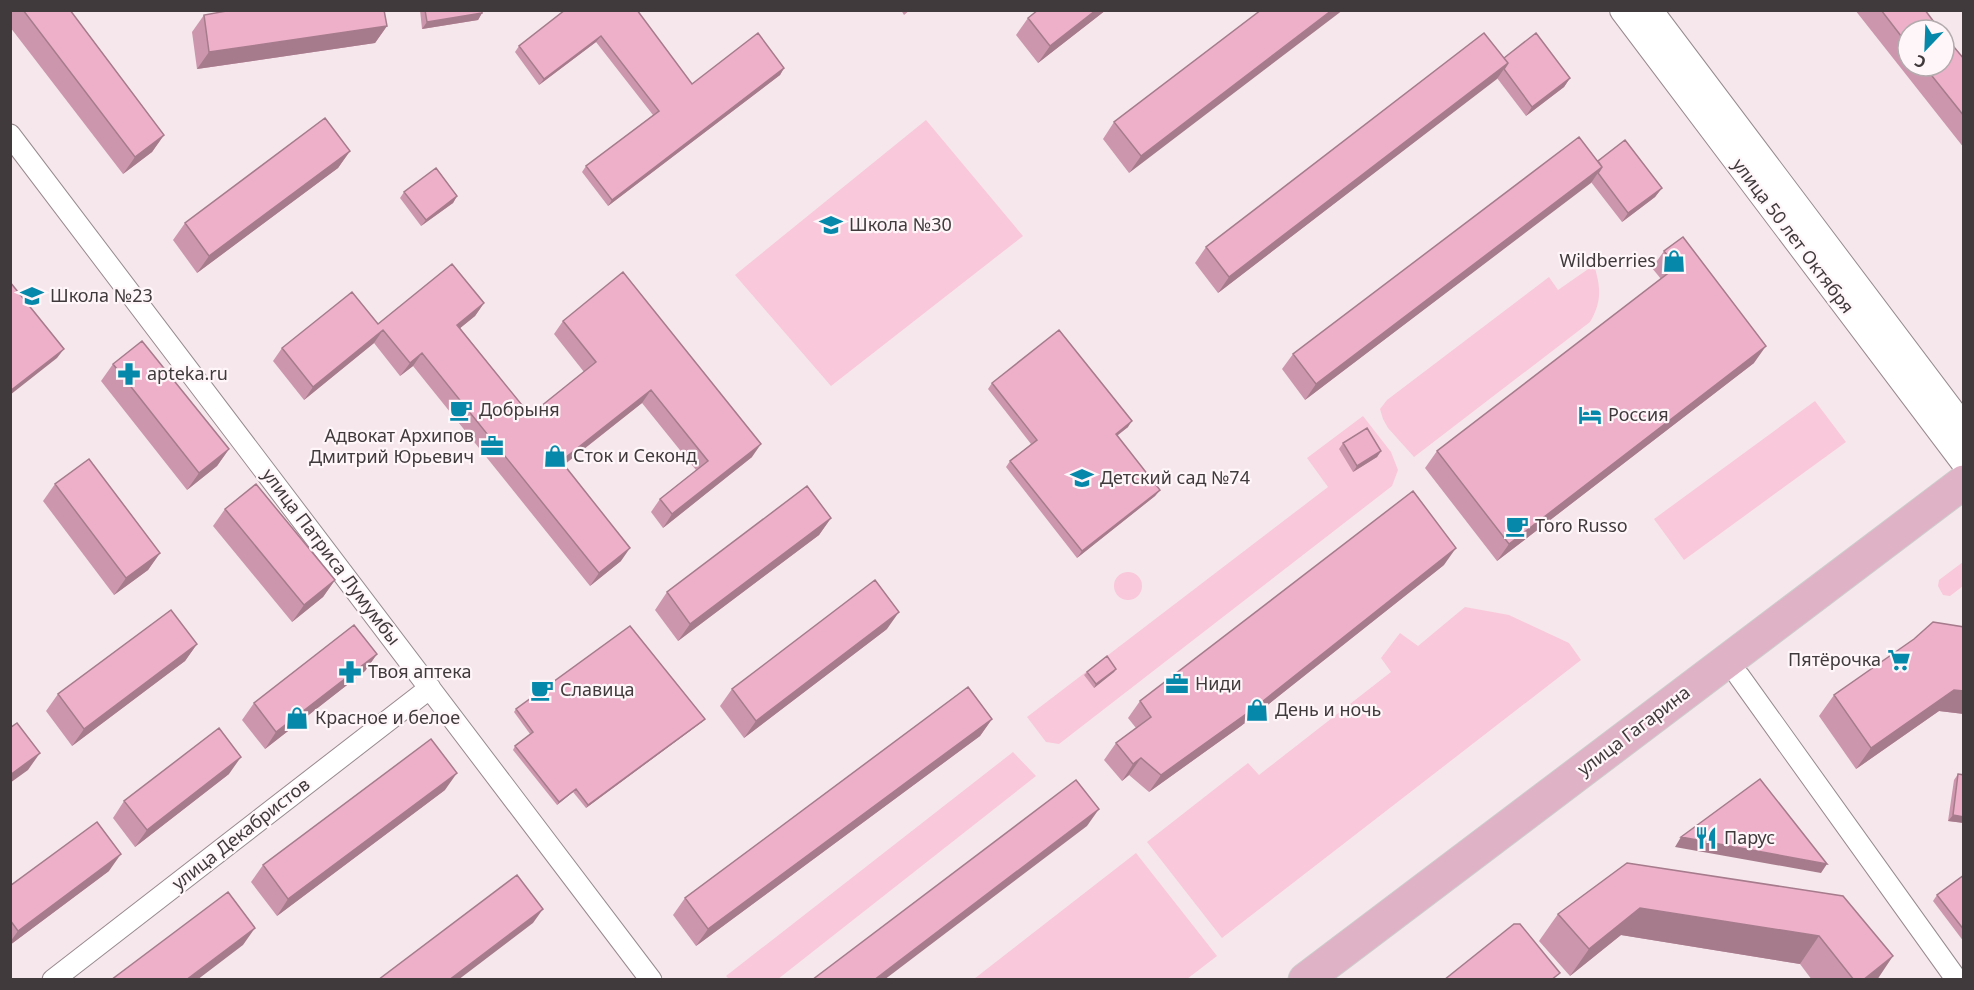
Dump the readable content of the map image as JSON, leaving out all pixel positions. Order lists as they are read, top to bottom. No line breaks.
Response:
{"streets":{"main road":["улица Гагарина"],"street":["улица 50 лет Октября","улица Патриса Лумумбы","улица Декабристов"]},"crossings":[["улица Патриса Лумумбы","улица Декабристов"]],"places":{"school or university":["Школа №30","Школа №23","Детский сад №74"],"shop":["Wildberries","Сток и Секонд","День и ночь","Красное и белое"],"pharmacy":["apteka.ru","Твоя аптека"],"cafe":["Добрыня","Toro Russo","Славица"],"hotel":["Россия"],"office":["Адвокат Архипов Дмитрий Юрьевич","Ниди"],"supermarket":["Пятёрочка"],"restaurant":["Парус"]},"north":"bottom left"}
